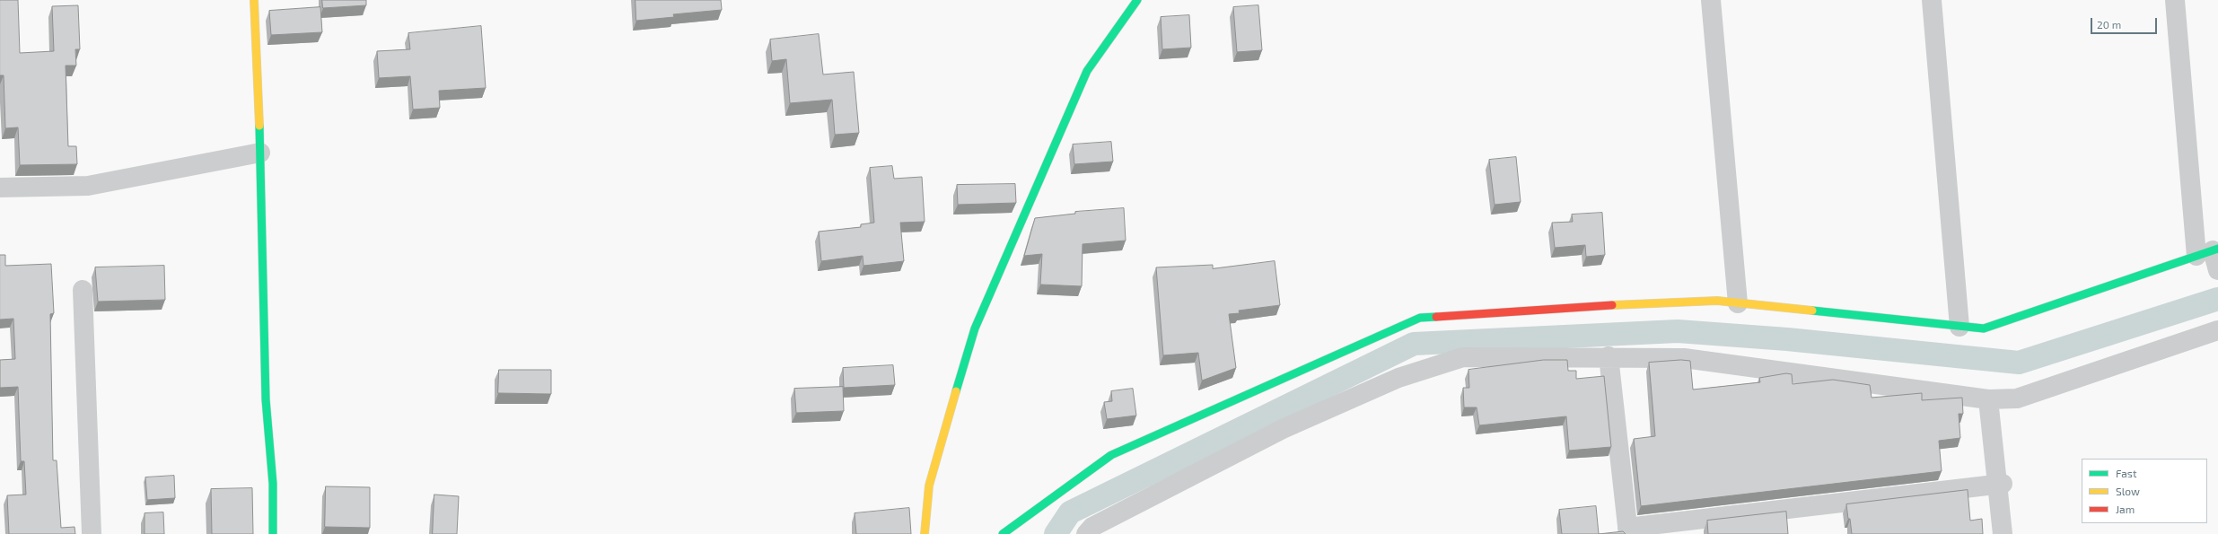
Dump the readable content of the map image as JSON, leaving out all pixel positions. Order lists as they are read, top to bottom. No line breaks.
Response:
{"legend":["Fast","Slow","Jam"],"scale_bar":"20 m"}
